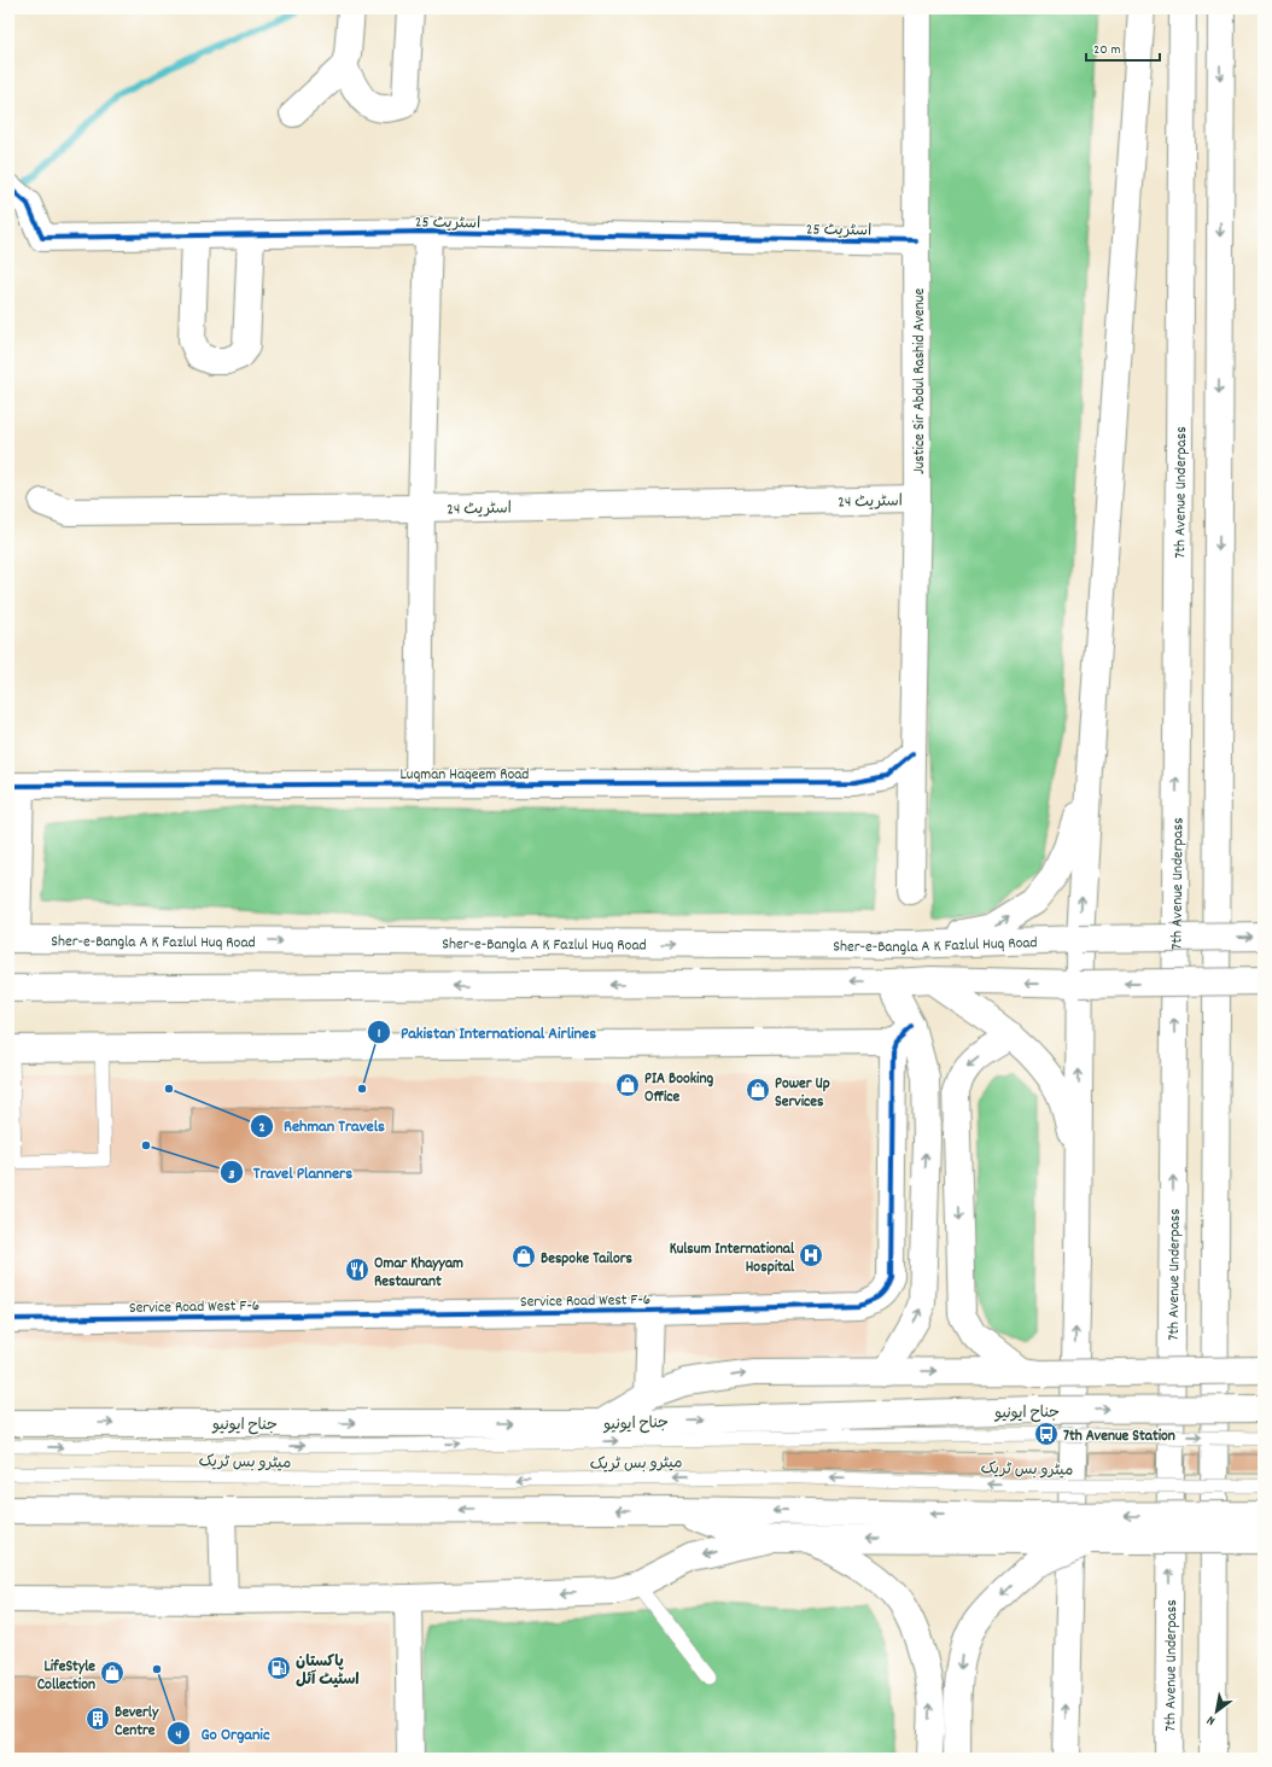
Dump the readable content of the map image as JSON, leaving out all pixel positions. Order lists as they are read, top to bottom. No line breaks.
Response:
{"streets":{"main road":["اسٹریٹ 25","Justice Sir Abdul Rashid Avenue","7th Avenue Underpass","اسٹریٹ 24","Luqman Haqeem Road","Sher-e-Bangla A K Fazlul Huq Road","Service Road West F-6","جناح ایونیو"],"lane":["میٹرو بس ٹریک"]},"crossings":[["اسٹریٹ 25","Justice Sir Abdul Rashid Avenue"],["Justice Sir Abdul Rashid Avenue","اسٹریٹ 24"],["Justice Sir Abdul Rashid Avenue","Luqman Haqeem Road"],["جناح ایونیو","میٹرو بس ٹریک"]],"places":{"shop":["PIA Booking Office","Power Up Services","Bespoke Tailors","LifeStyle Collection"],"other":["Rehman Travels","Pakistan International Airlines","Travel Planners","Go Organic"],"hospital":["Kulsum International Hospital"],"restaurant":["Omar Khayyam Restaurant"],"bus stop":["7th Avenue Station"],"fuel station":["پاکستان اسٹیٹ آئل"],"building":["Beverly Centre"]},"scale_bar":"20 m","north":"bottom left"}
